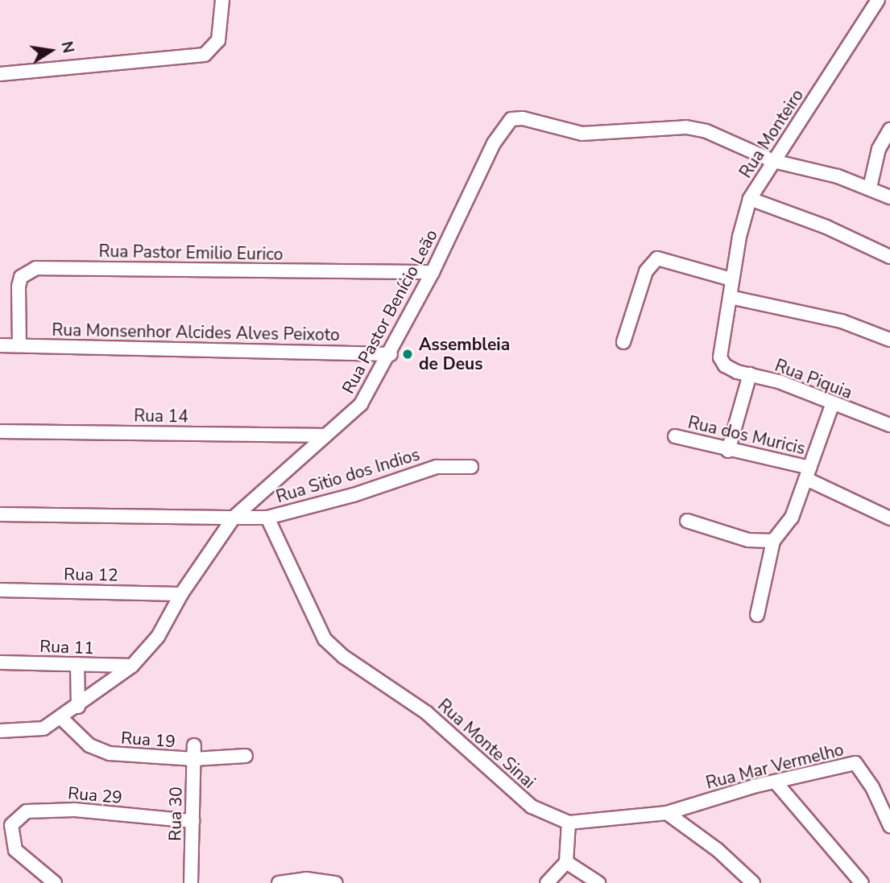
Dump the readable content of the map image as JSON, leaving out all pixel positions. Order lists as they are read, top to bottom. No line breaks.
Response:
{"streets":{"street":["Rua Monteiro","Rua Pastor Emilio Eurico","Rua Pastor Benício Leão","Rua Monsenhor Alcides Alves Peixoto","Rua Piquia","Rua 14","Rua dos Muricis","Rua Sitio dos Indios","Rua 12","Rua 11","Rua 19","Rua Monte Sinai","Rua Mar Vermelho","Rua 29","Rua 30"]},"crossings":[["Rua Monteiro","Rua Pastor Benício Leão"],["Rua Monteiro","Rua Piquia"],["Rua Pastor Emilio Eurico","Rua Pastor Benício Leão"],["Rua Pastor Emilio Eurico","Rua Monsenhor Alcides Alves Peixoto"],["Rua Pastor Benício Leão","Rua Monsenhor Alcides Alves Peixoto"],["Rua Pastor Benício Leão","Rua 14"],["Rua Pastor Benício Leão","Rua Sitio dos Indios"],["Rua Pastor Benício Leão","Rua 12"],["Rua Pastor Benício Leão","Rua 11"],["Rua Pastor Benício Leão","Rua 19"],["Rua Sitio dos Indios","Rua Monte Sinai"],["Rua 19","Rua 30"],["Rua Monte Sinai","Rua Mar Vermelho"],["Rua 29","Rua 30"]],"places":["Assembleia de Deus"],"north":"right"}
